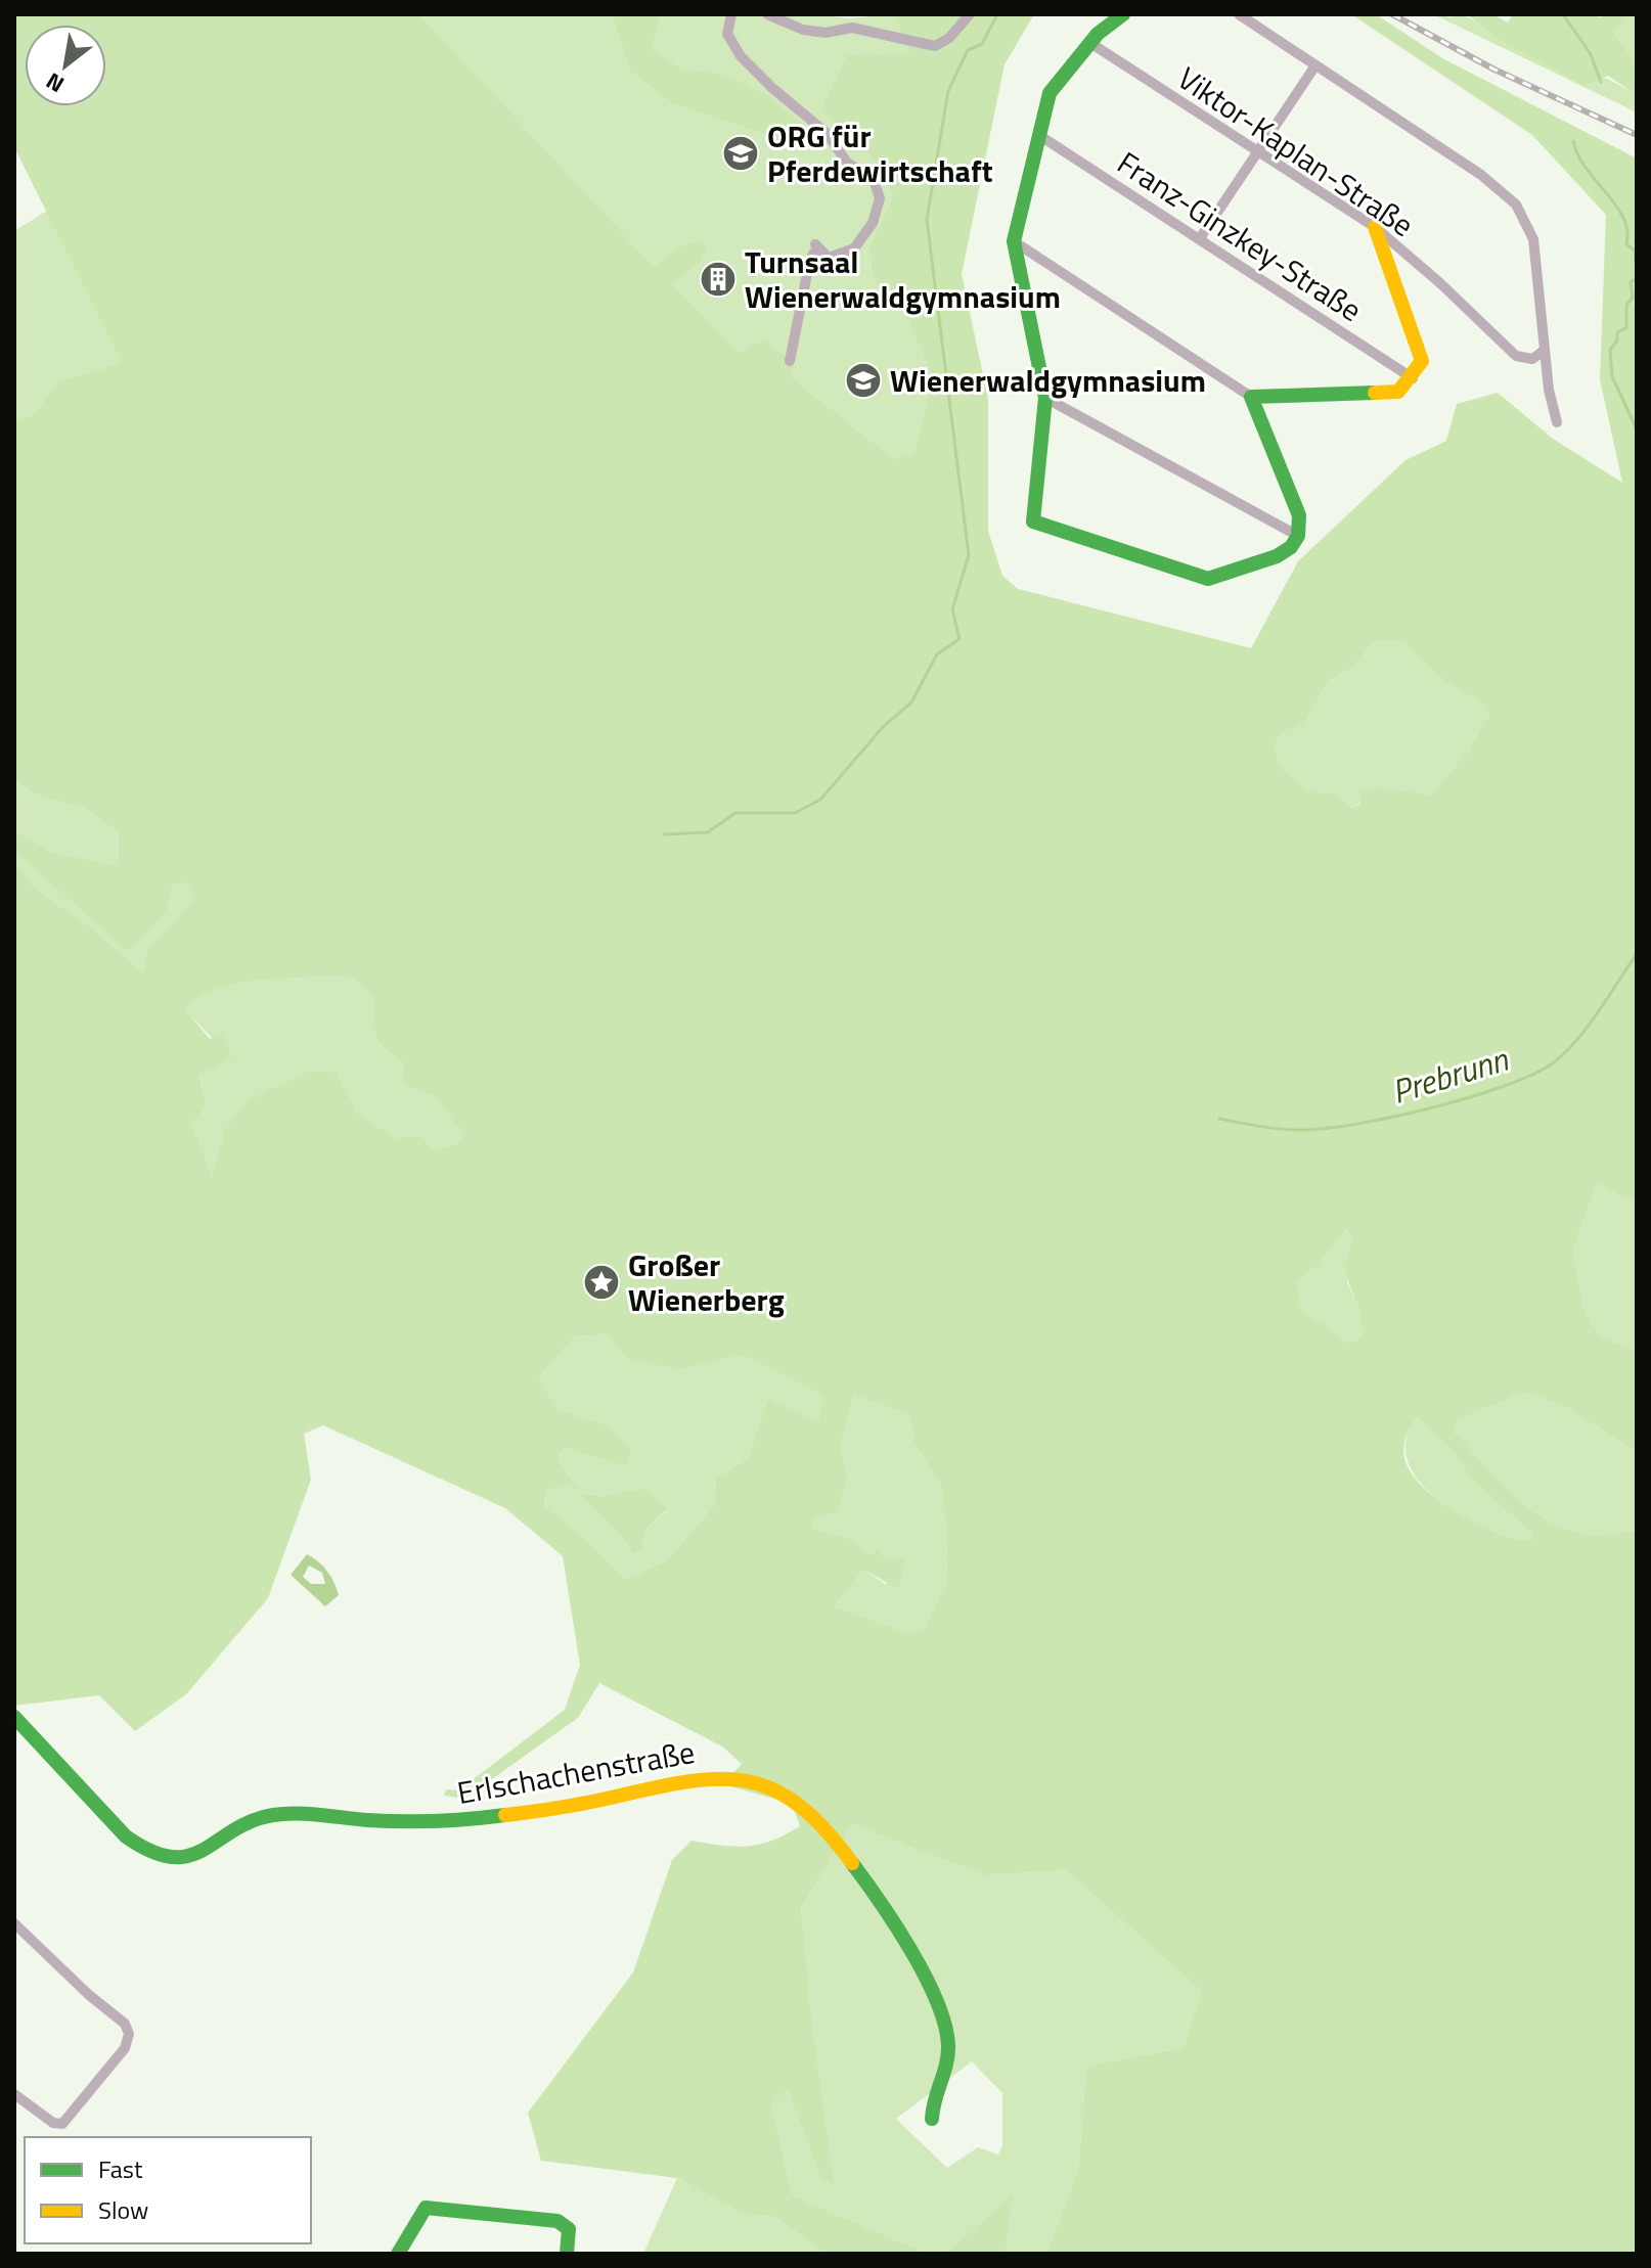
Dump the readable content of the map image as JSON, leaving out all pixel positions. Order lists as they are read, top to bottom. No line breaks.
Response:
{"streets":{"street":["Viktor-Kaplan-Straße","Franz-Ginzkey-Straße","Erlschachenstraße"]},"water":["Prebrunn"],"places":{"school or university":["ORG für Pferdewirtschaft","Wienerwaldgymnasium"],"building":["Turnsaal Wienerwaldgymnasium"],"place":["Großer Wienerberg"]},"legend":["Fast","Slow"],"north":"bottom left"}
